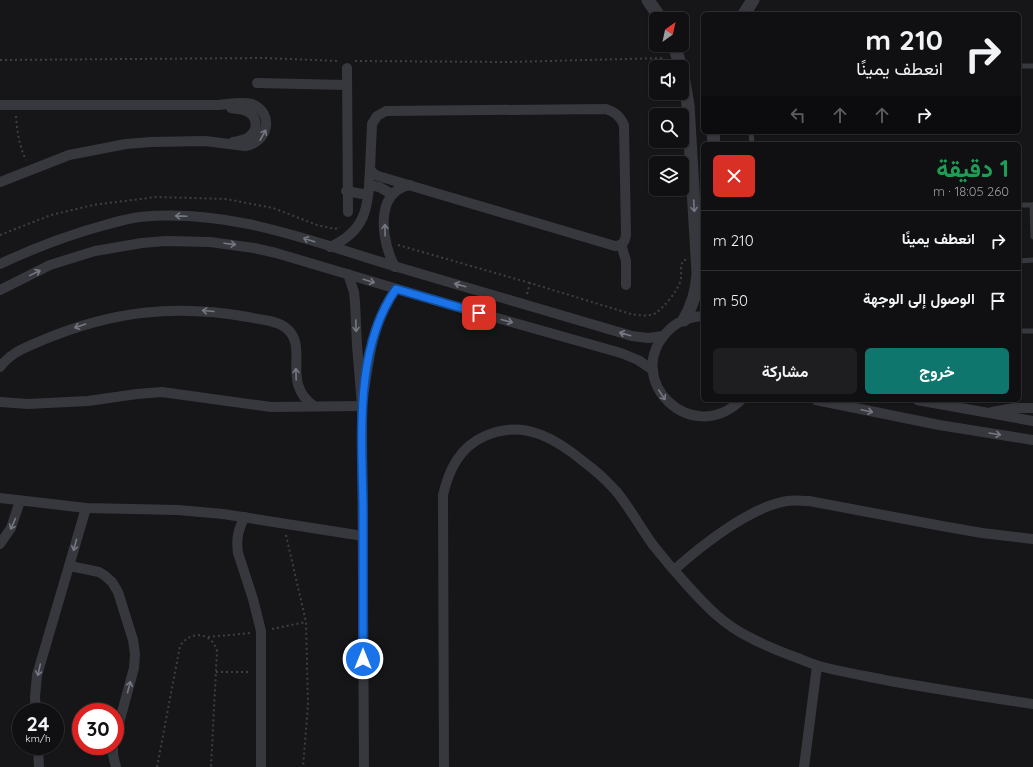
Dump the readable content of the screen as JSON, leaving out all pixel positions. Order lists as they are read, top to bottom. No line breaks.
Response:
{"north":"top right","page":{"turn":["210 m","انعطف يمينًا"],"heading":["1 دقيقة","260 m · 18:05"],"list":[{"name":"انعطف يمينًا","value":"210 m"},{"name":"الوصول إلى الوجهة","value":"50 m"}],"buttons":["خروج","مشاركة"],"speed":"24 km/h","limit":"30"}}
